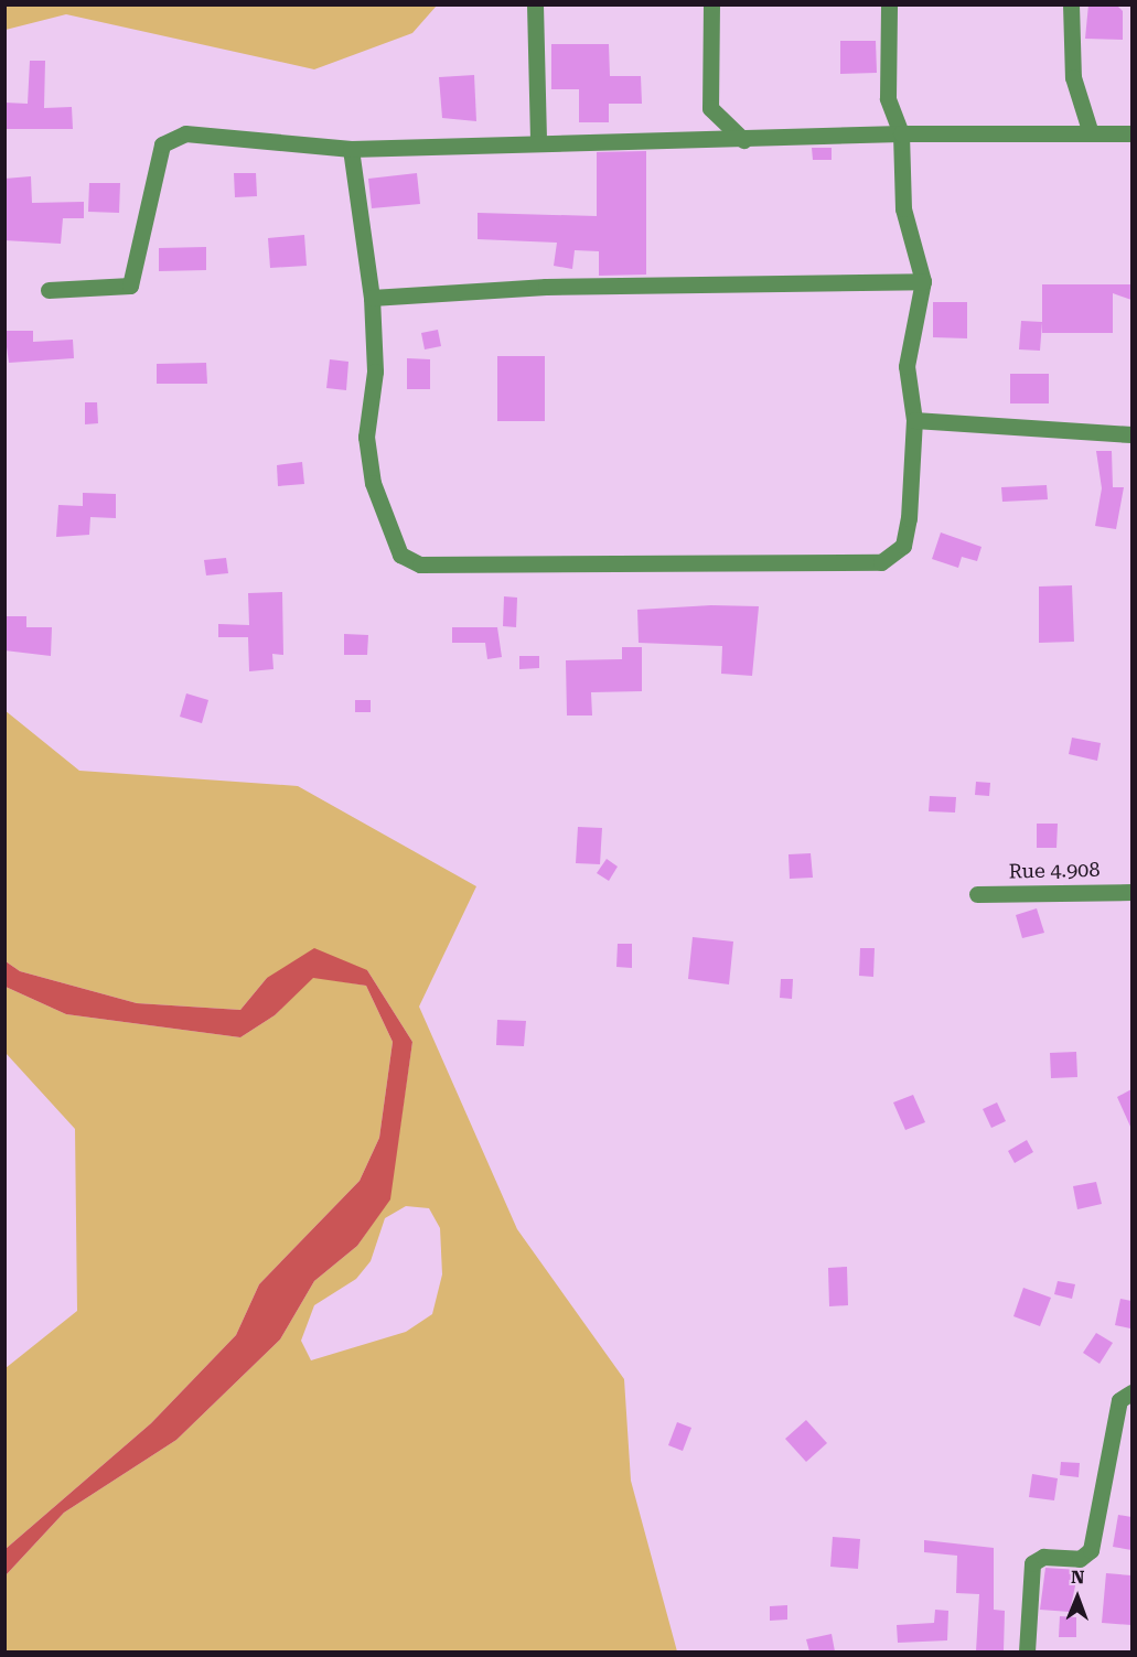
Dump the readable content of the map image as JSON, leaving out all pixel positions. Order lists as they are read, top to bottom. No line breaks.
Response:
{"streets":{"street":["Rue 4.908"]},"north":"top"}
